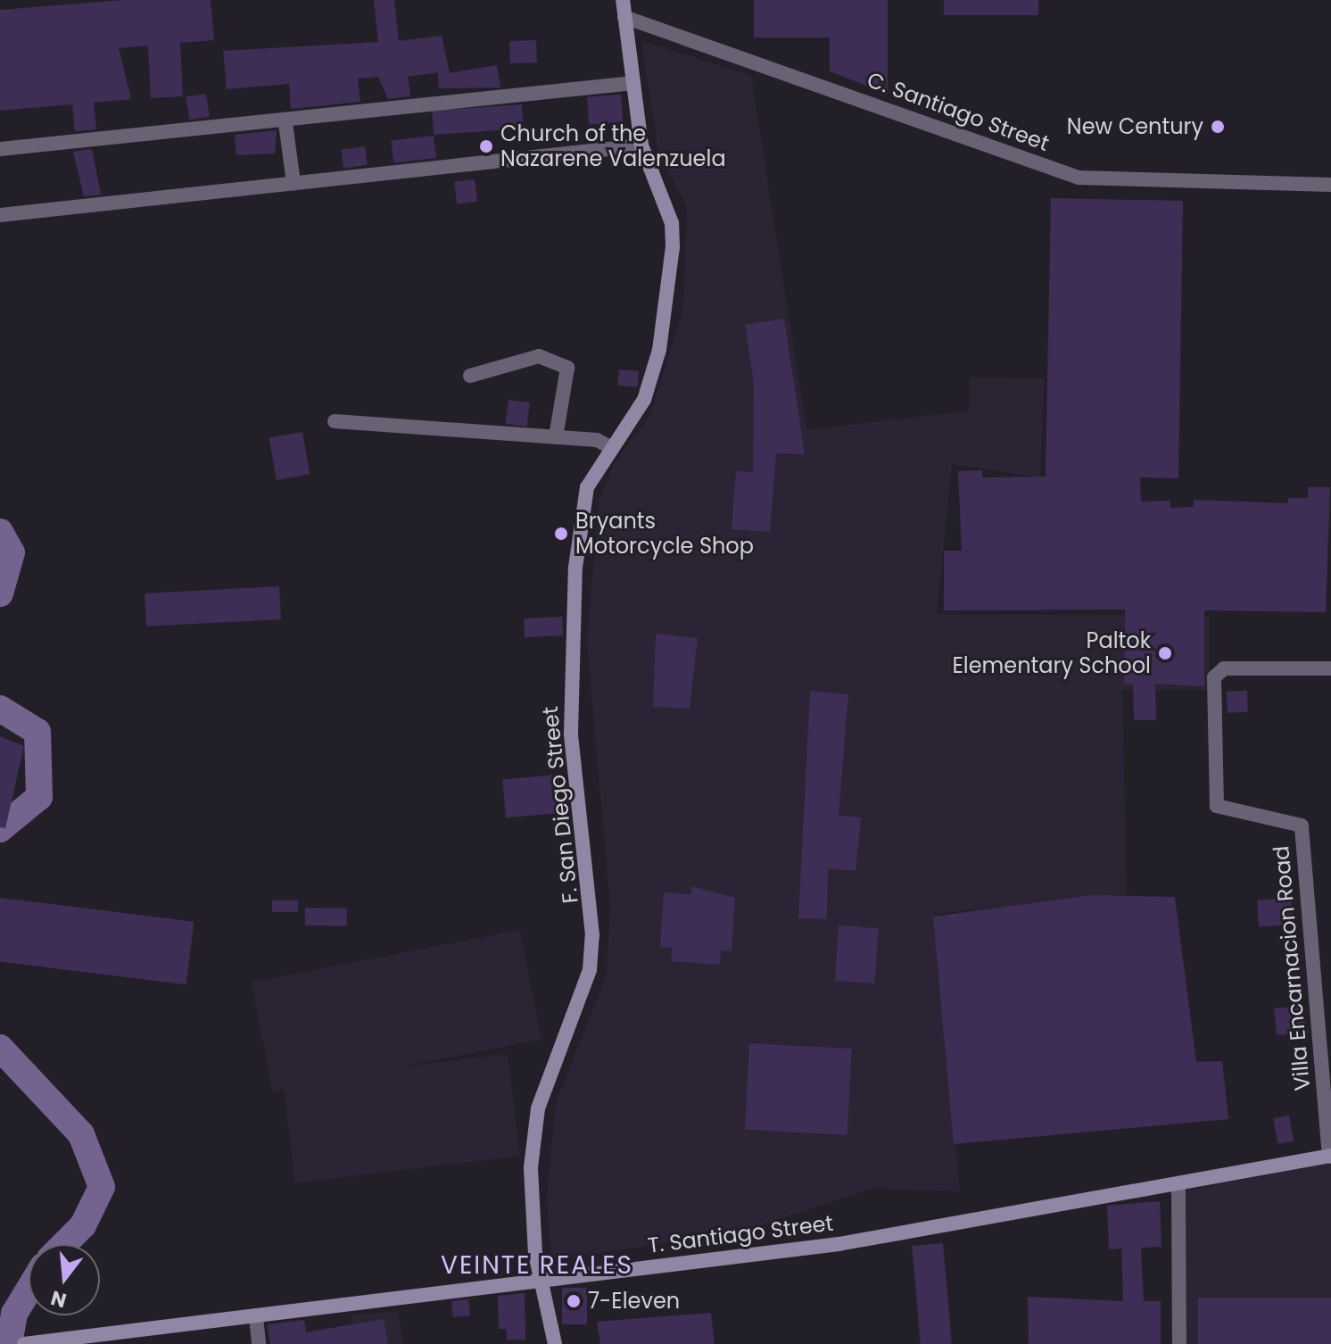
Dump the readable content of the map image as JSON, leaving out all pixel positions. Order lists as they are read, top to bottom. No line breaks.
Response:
{"streets":{"street":["C. Santiago Street","F. San Diego Street","Villa Encarnacion Road","T. Santiago Street"]},"crossings":[["C. Santiago Street","F. San Diego Street"],["F. San Diego Street","T. Santiago Street"],["Villa Encarnacion Road","T. Santiago Street"]],"districts":["VEINTE REALES"],"places":["New Century","Church of the Nazarene Valenzuela","Bryants Motorcycle Shop","Paltok Elementary School","7-Eleven"],"north":"bottom"}
